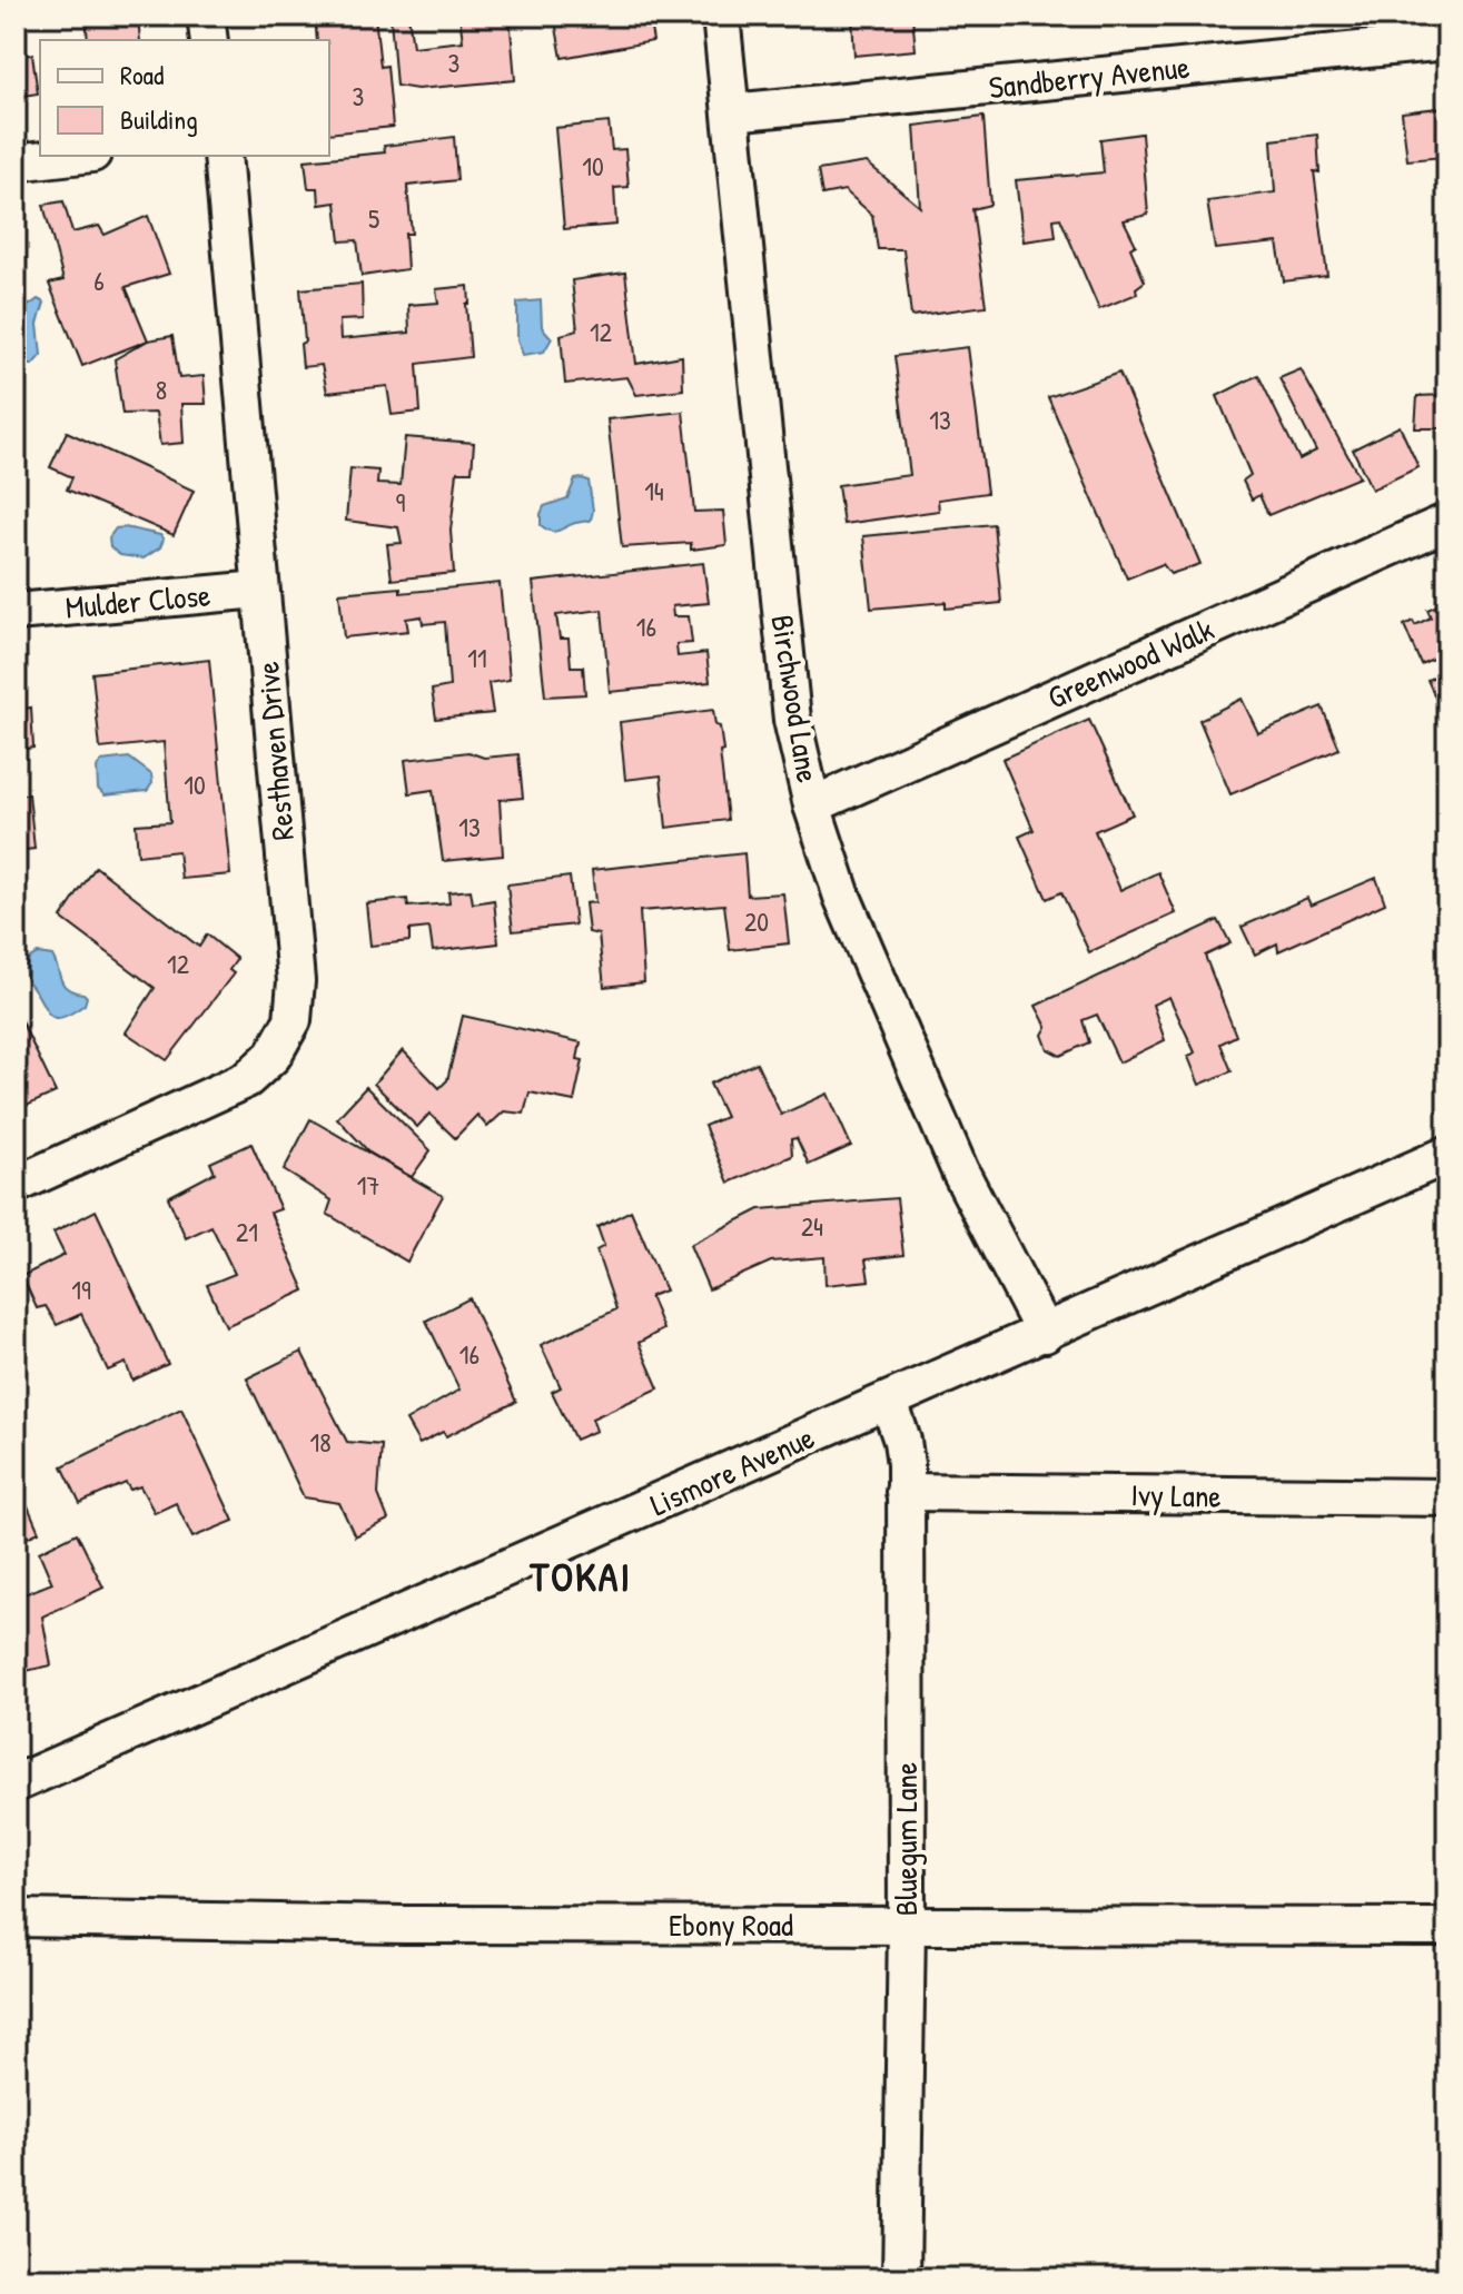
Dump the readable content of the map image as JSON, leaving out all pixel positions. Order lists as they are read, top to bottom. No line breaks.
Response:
{"streets":{"street":["Sandberry Avenue","Mulder Close","Greenwood Walk","Birchwood Lane","Resthaven Drive","Lismore Avenue","Ivy Lane","Bluegum Lane","Ebony Road"]},"crossings":[["Sandberry Avenue","Birchwood Lane"],["Mulder Close","Resthaven Drive"],["Greenwood Walk","Birchwood Lane"],["Birchwood Lane","Lismore Avenue"],["Lismore Avenue","Bluegum Lane"],["Ivy Lane","Bluegum Lane"],["Bluegum Lane","Ebony Road"]],"districts":["TOKAI"],"house_numbers":["3","3","10","5","6","12","8","13","14","9","16","11","10","13","20","12","17","24","21","19","16","18"],"legend":["Road","Building"]}
